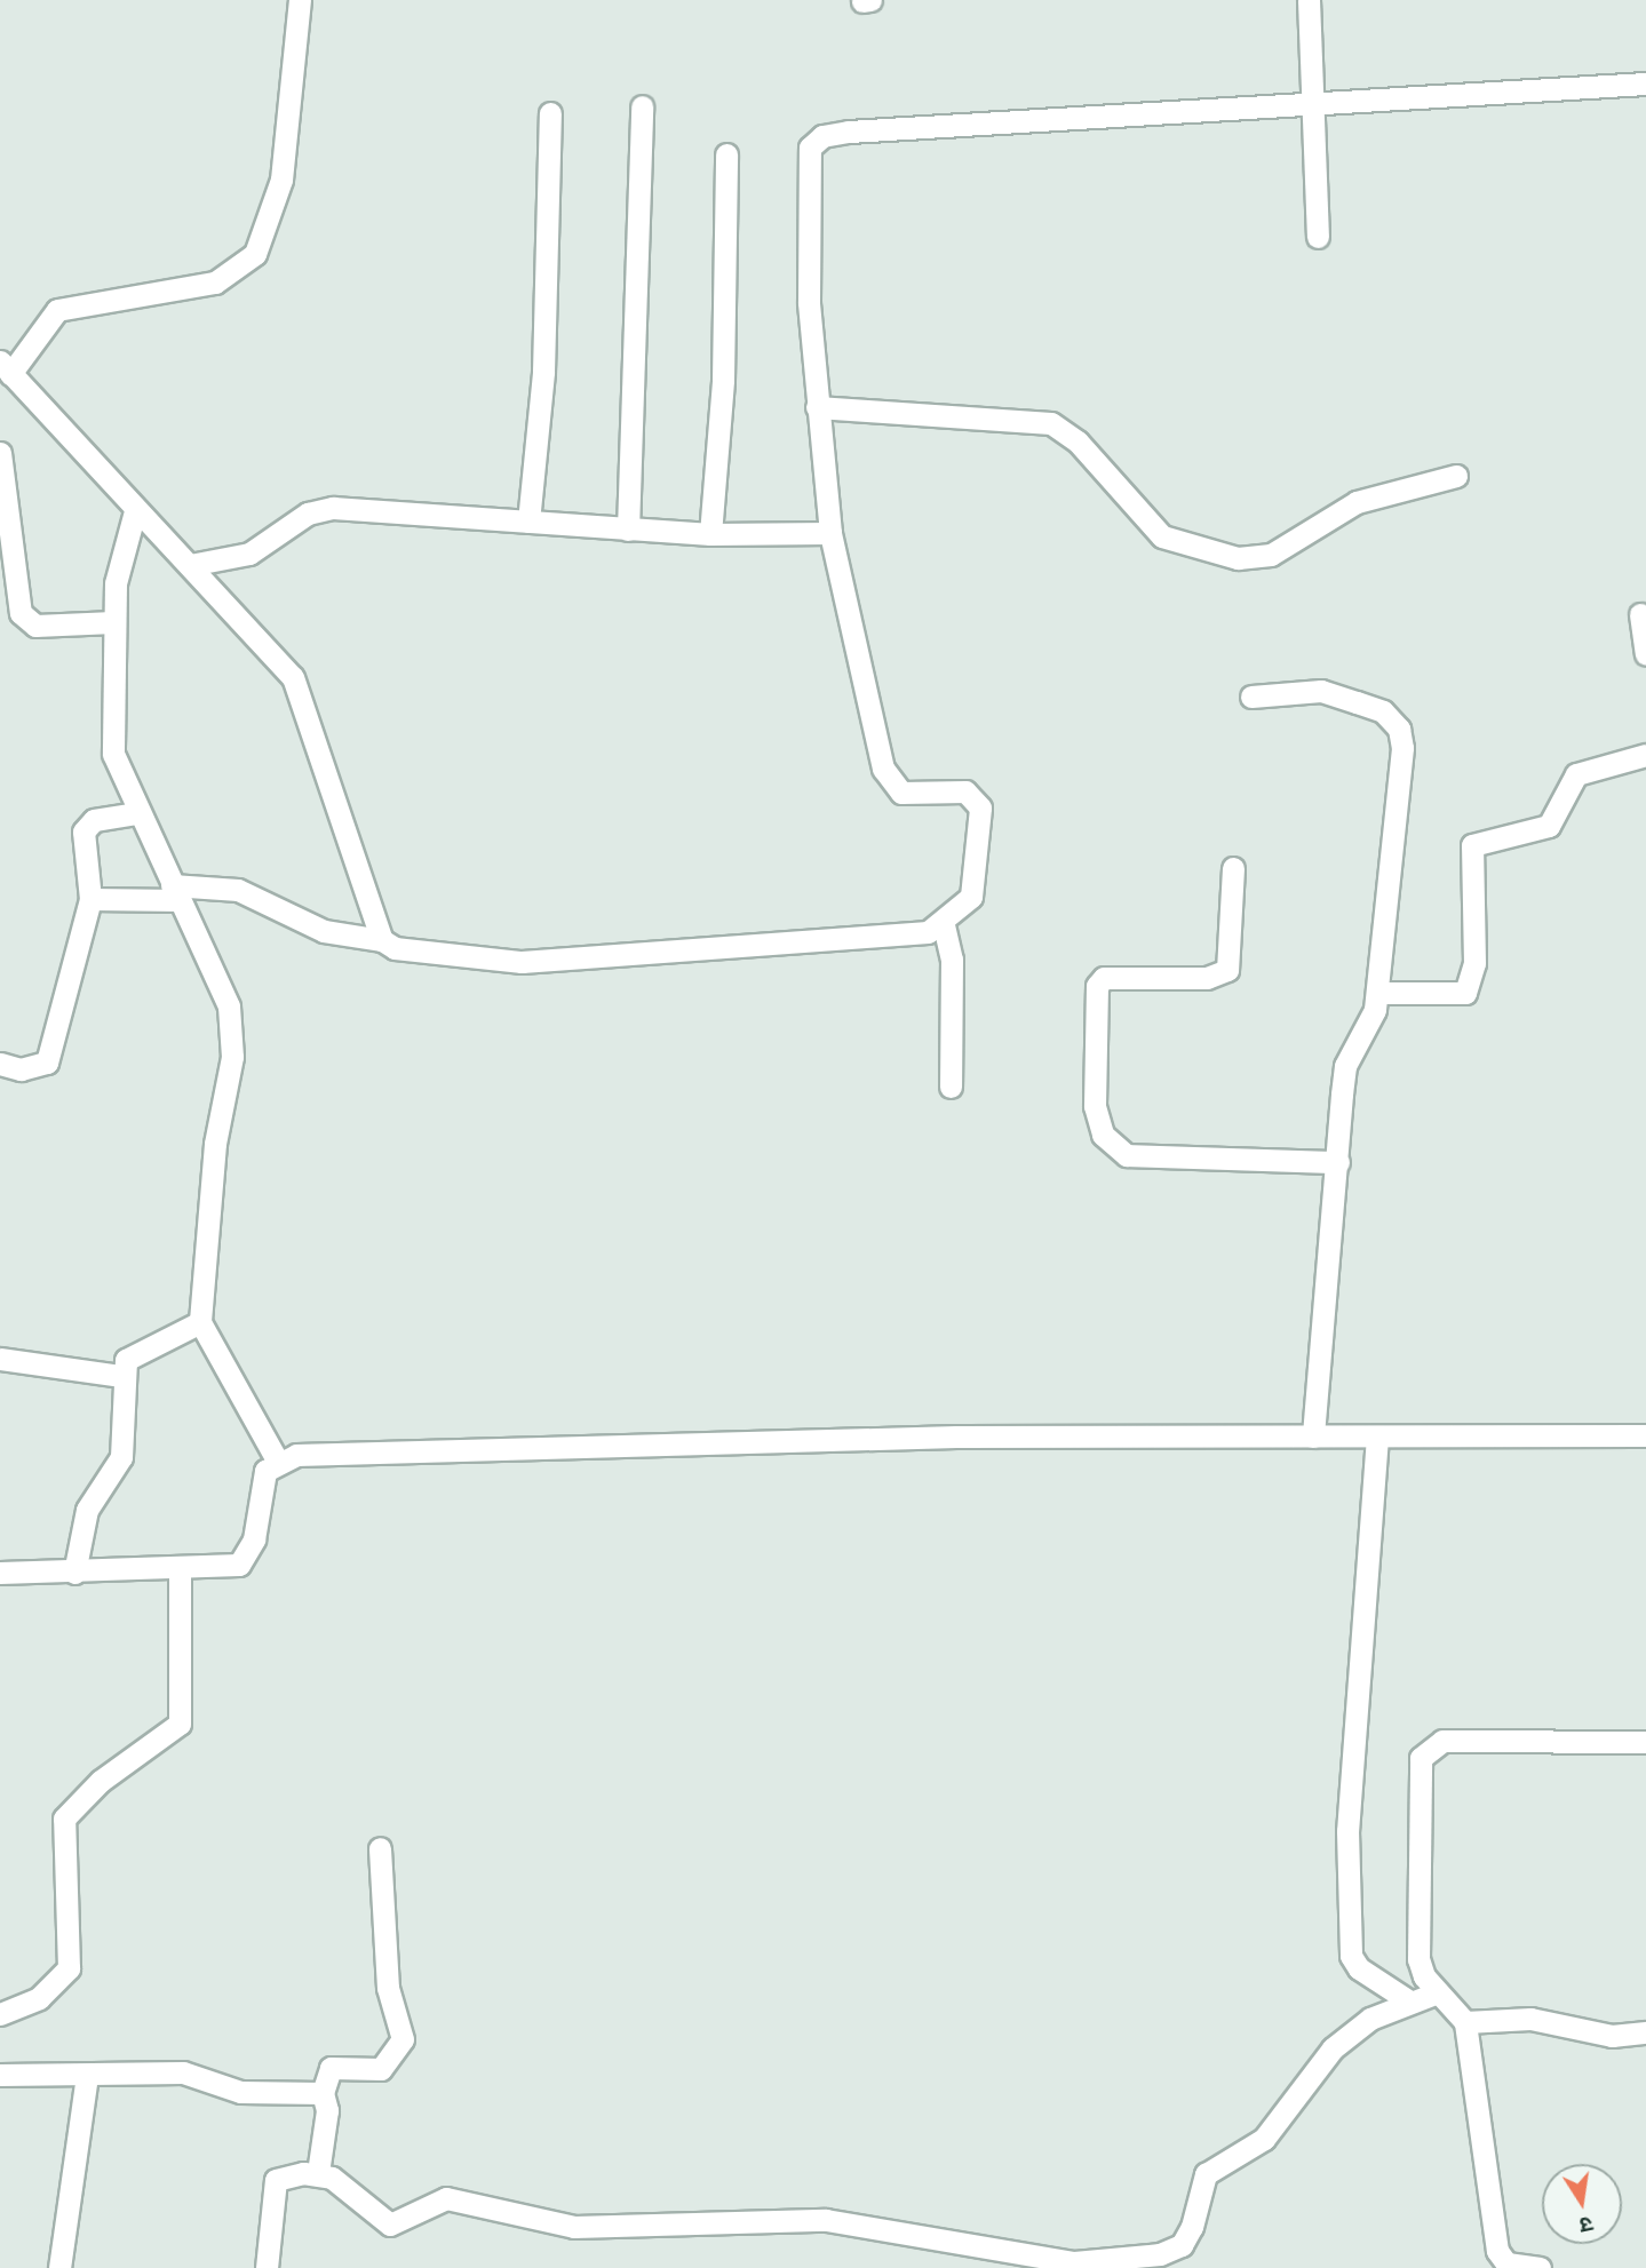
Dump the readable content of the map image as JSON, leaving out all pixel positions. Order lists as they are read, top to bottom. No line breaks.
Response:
{"north":"bottom"}
